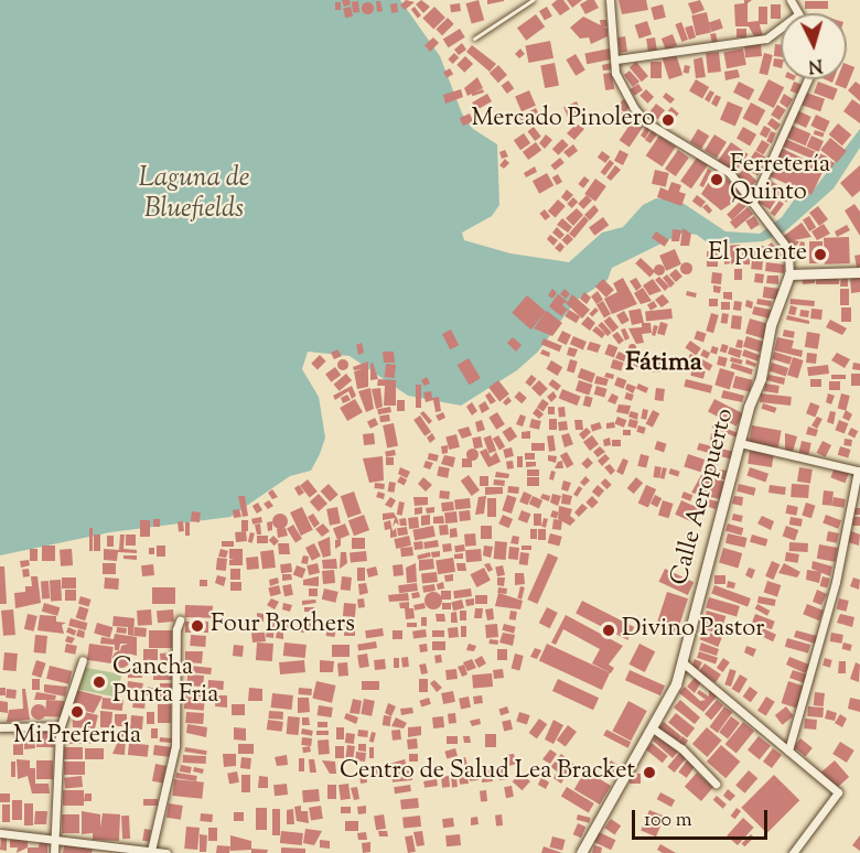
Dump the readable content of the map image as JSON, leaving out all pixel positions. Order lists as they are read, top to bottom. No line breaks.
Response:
{"streets":{"street":["Calle Aeropuerto"]},"districts":["Fátima"],"water":["Laguna de Bluefields"],"places":["Mercado Pinolero","Ferretería Quinto","El puente","Four Brothers","Divino Pastor","Cancha Punta Fria","Mi Preferida","Centro de Salud Lea Bracket"],"scale_bar":"100 m","north":"bottom"}
